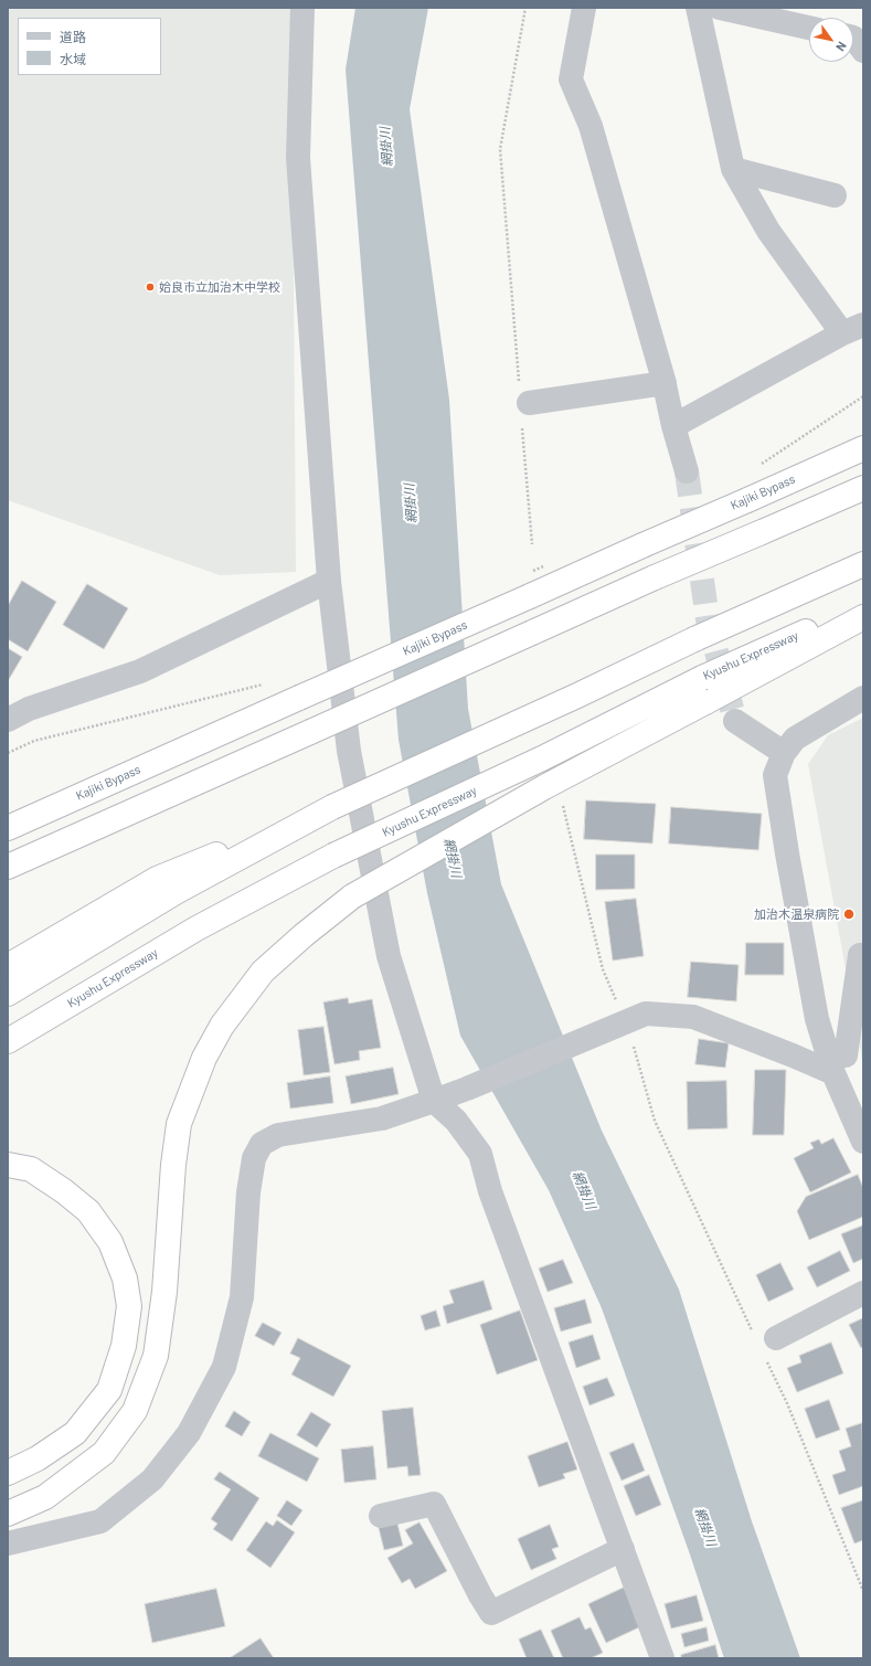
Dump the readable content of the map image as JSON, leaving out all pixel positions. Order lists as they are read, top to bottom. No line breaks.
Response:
{"streets":{"highway":["Kajiki Bypass","Kyushu Expressway"]},"water":["網掛川"],"places":["姶良市立加治木中学校","加治木温泉病院"],"legend":["道路","水域"],"north":"bottom right"}
